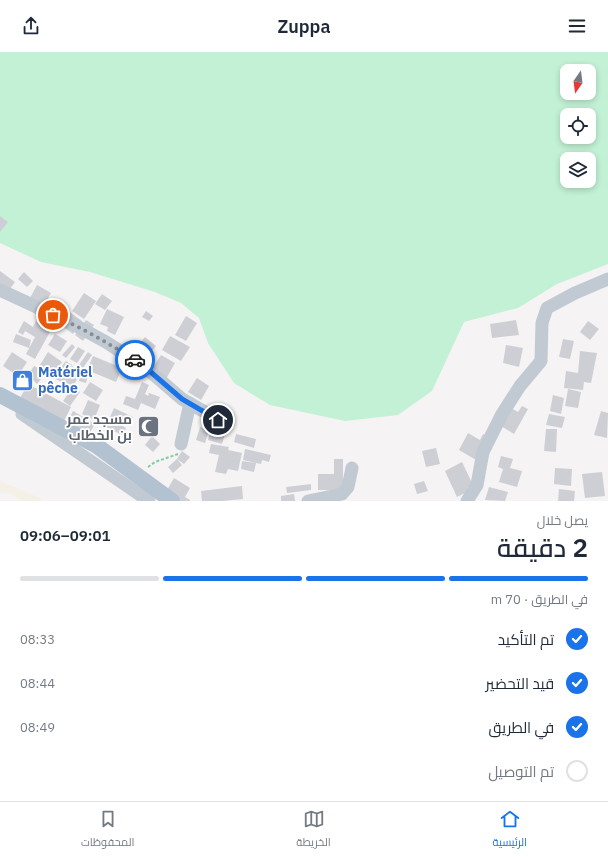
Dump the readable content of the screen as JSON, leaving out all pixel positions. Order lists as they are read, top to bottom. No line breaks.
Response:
{"places":{"shop":["Matériel pêche"],"mosque":["مسجد عمر بن الخطاب"]},"north":"bottom","page":{"header":"Zuppa","heading":["2 دقيقة","يصل خلال","09:01–09:06"],"bar":"في الطريق · 70 m","list":[["تم التأكيد","08:33"],["قيد التحضير","08:44"],["في الطريق","08:49"],"تم التوصيل"],"tabs":["الرئيسية","الخريطة","المحفوظات"]}}
